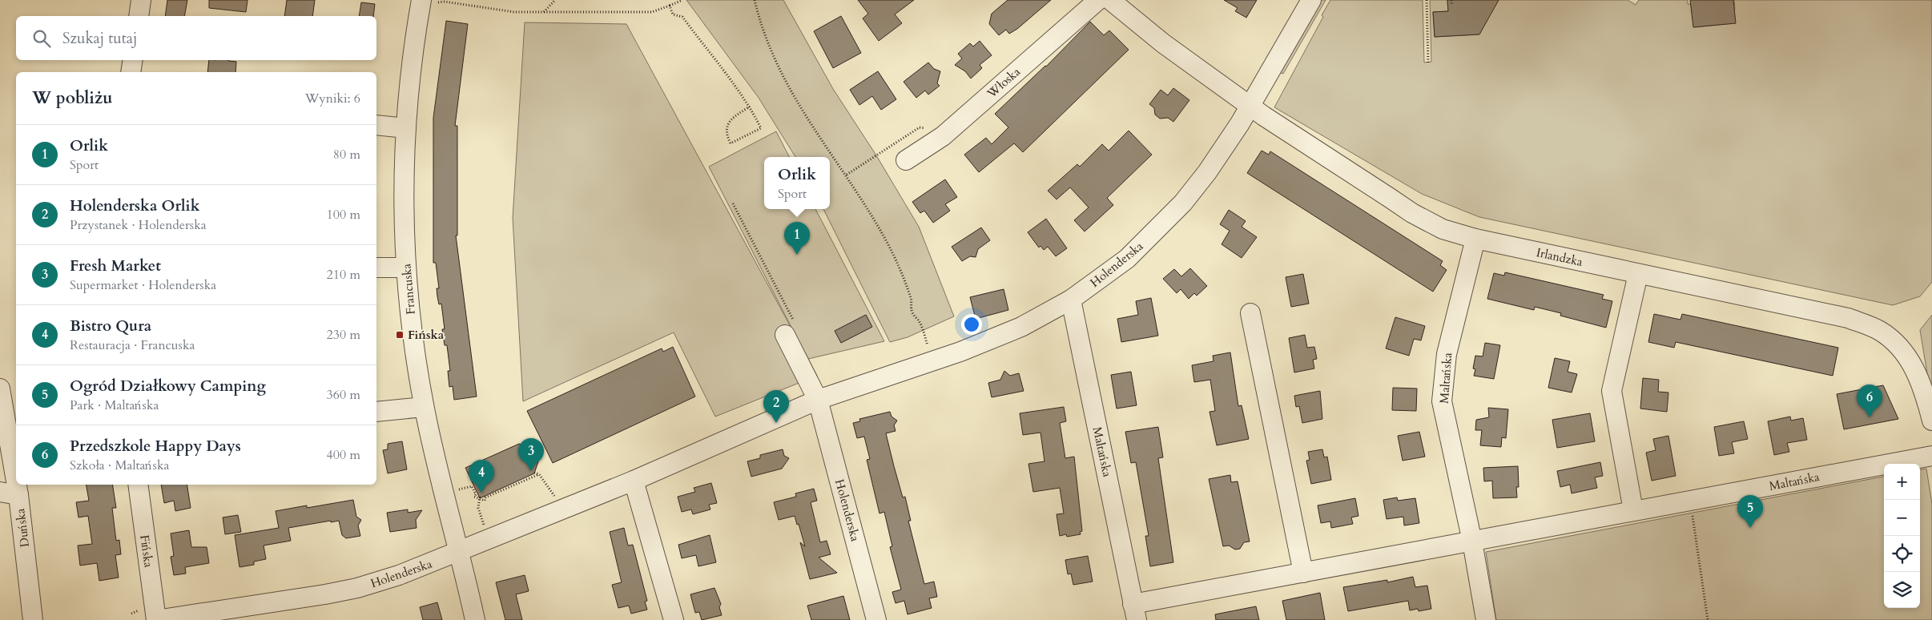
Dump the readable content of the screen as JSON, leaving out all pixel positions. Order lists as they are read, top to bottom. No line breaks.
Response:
{"streets":{"street":["Włoska","Irlandzka","Holenderska","Francuska","Maltańska","Duńska","Fińska"]},"crossings":[["Irlandzka","Holenderska"],["Irlandzka","Maltańska"],["Holenderska","Francuska"],["Holenderska","Maltańska"],["Holenderska","Fińska"]],"places":{"transit":["Fińska"]},"page":{"search":"Szukaj tutaj","heading":["W pobliżu","Wyniki: 6"],"list":[{"mark":"1","name":"Orlik","note":"Sport","value":"80 m"},{"mark":"2","name":"Holenderska Orlik","note":"Przystanek · Holenderska","value":"100 m"},{"mark":"3","name":"Fresh Market","note":"Supermarket · Holenderska","value":"210 m"},{"mark":"4","name":"Bistro Qura","note":"Restauracja · Francuska","value":"230 m"},{"mark":"5","name":"Ogród Działkowy Camping","note":"Park · Maltańska","value":"360 m"},{"mark":"6","name":"Przedszkole Happy Days","note":"Szkoła · Maltańska","value":"400 m"}],"popup":["Orlik","Sport"],"pins":["1","6","2","3","4","5"],"map_buttons":["+","−"]}}
